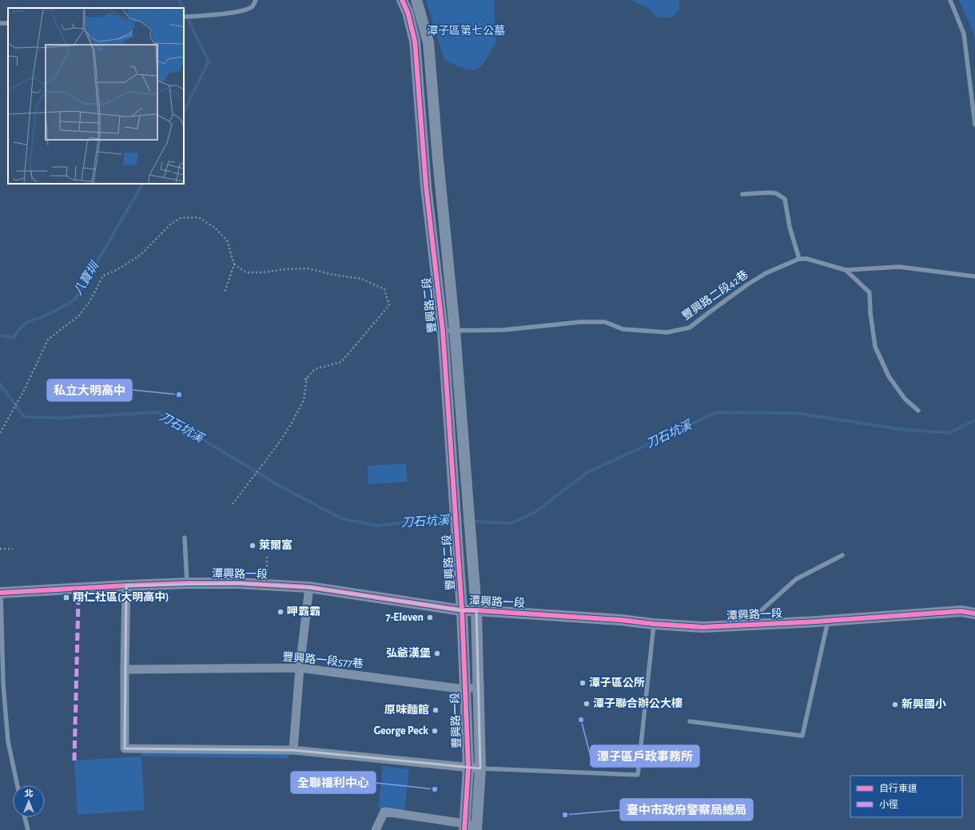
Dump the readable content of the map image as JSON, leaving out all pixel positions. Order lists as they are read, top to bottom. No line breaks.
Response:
{"streets":{"street":["豐興路二段","潭興路一段","豐興路一段577巷","豐興路一段"],"lane":["豐興路二段42巷"]},"crossings":[["豐興路二段42巷","豐興路二段"],["豐興路二段","潭興路一段"],["豐興路二段","豐興路一段"],["潭興路一段","豐興路一段"],["豐興路一段577巷","豐興路一段"]],"water":["八寶圳","刀石坑溪"],"parks":["潭子區第七公墓"],"places":{"other":["私立大明高中","萊爾富","呷霸霸","7-Eleven","弘爺漢堡","潭子區公所","潭子聯合辦公大樓","新興國小","原味麵館","潭子區戶政事務所","George Peck","全聯福利中心","臺中市政府警察局總局"],"transit":["翔仁社區(大明高中)"]},"legend":["自行車道","小徑"],"north":"top"}
